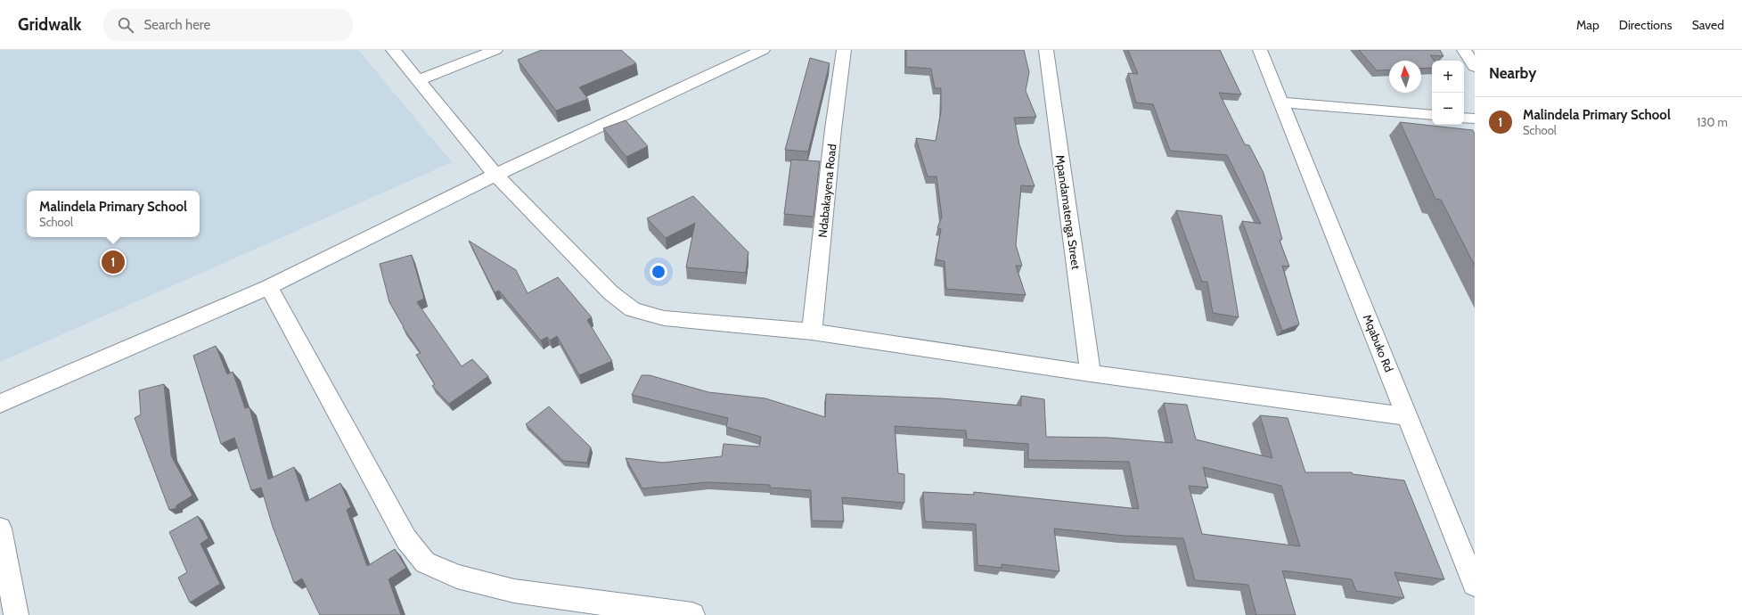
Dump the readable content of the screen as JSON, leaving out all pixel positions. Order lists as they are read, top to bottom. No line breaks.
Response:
{"streets":{"street":["Ndabakayena Road","Mpandamatenga Street","Mqabuko Rd"]},"north":"top","page":{"header":"Gridwalk","search":"Search here","nav":["Map","Directions","Saved"],"heading":"Nearby","map_buttons":["+","−"],"list":[{"mark":"1","name":"Malindela Primary School","note":"School","value":"130 m"}],"popup":["Malindela Primary School","School"],"pins":"1"}}
